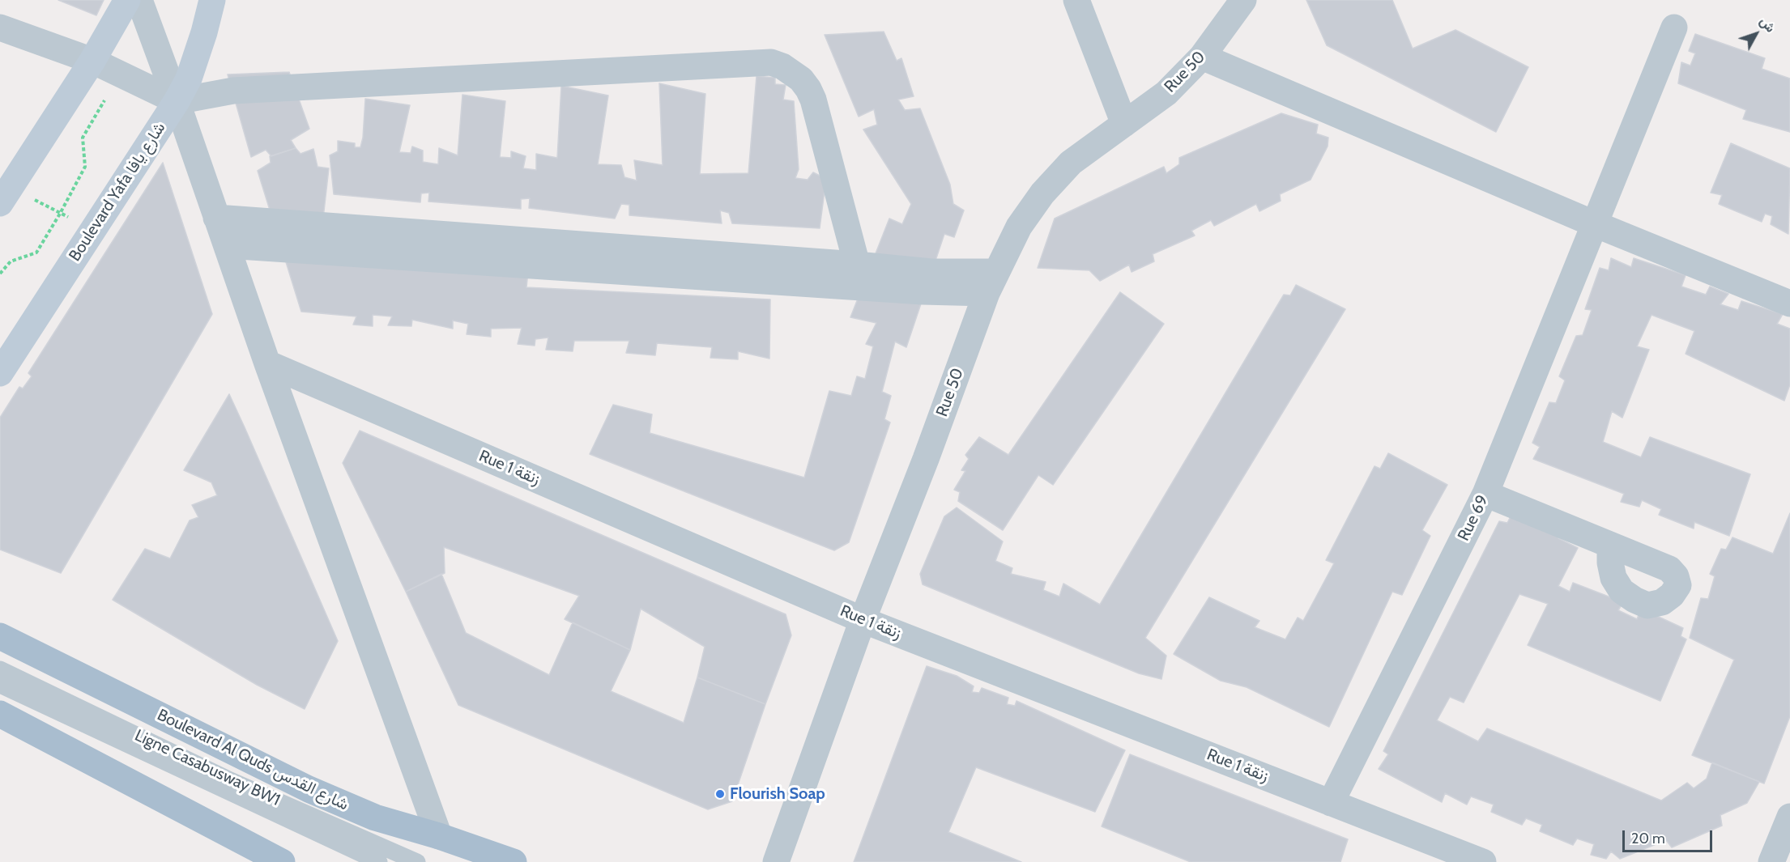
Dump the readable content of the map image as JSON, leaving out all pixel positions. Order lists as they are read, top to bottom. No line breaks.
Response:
{"streets":{"main road":["Boulevard Al Quds شارع القدس"],"street":["Rue 50","Boulevard Yafa شارع يافا","Rue 1 زنقة","Rue 69"],"lane":["Ligne Casabusway BW1"]},"crossings":[["Rue 50","Rue 1 زنقة"],["Rue 1 زنقة","Rue 69"]],"places":["Flourish Soap"],"scale_bar":"20 m","north":"top right"}
